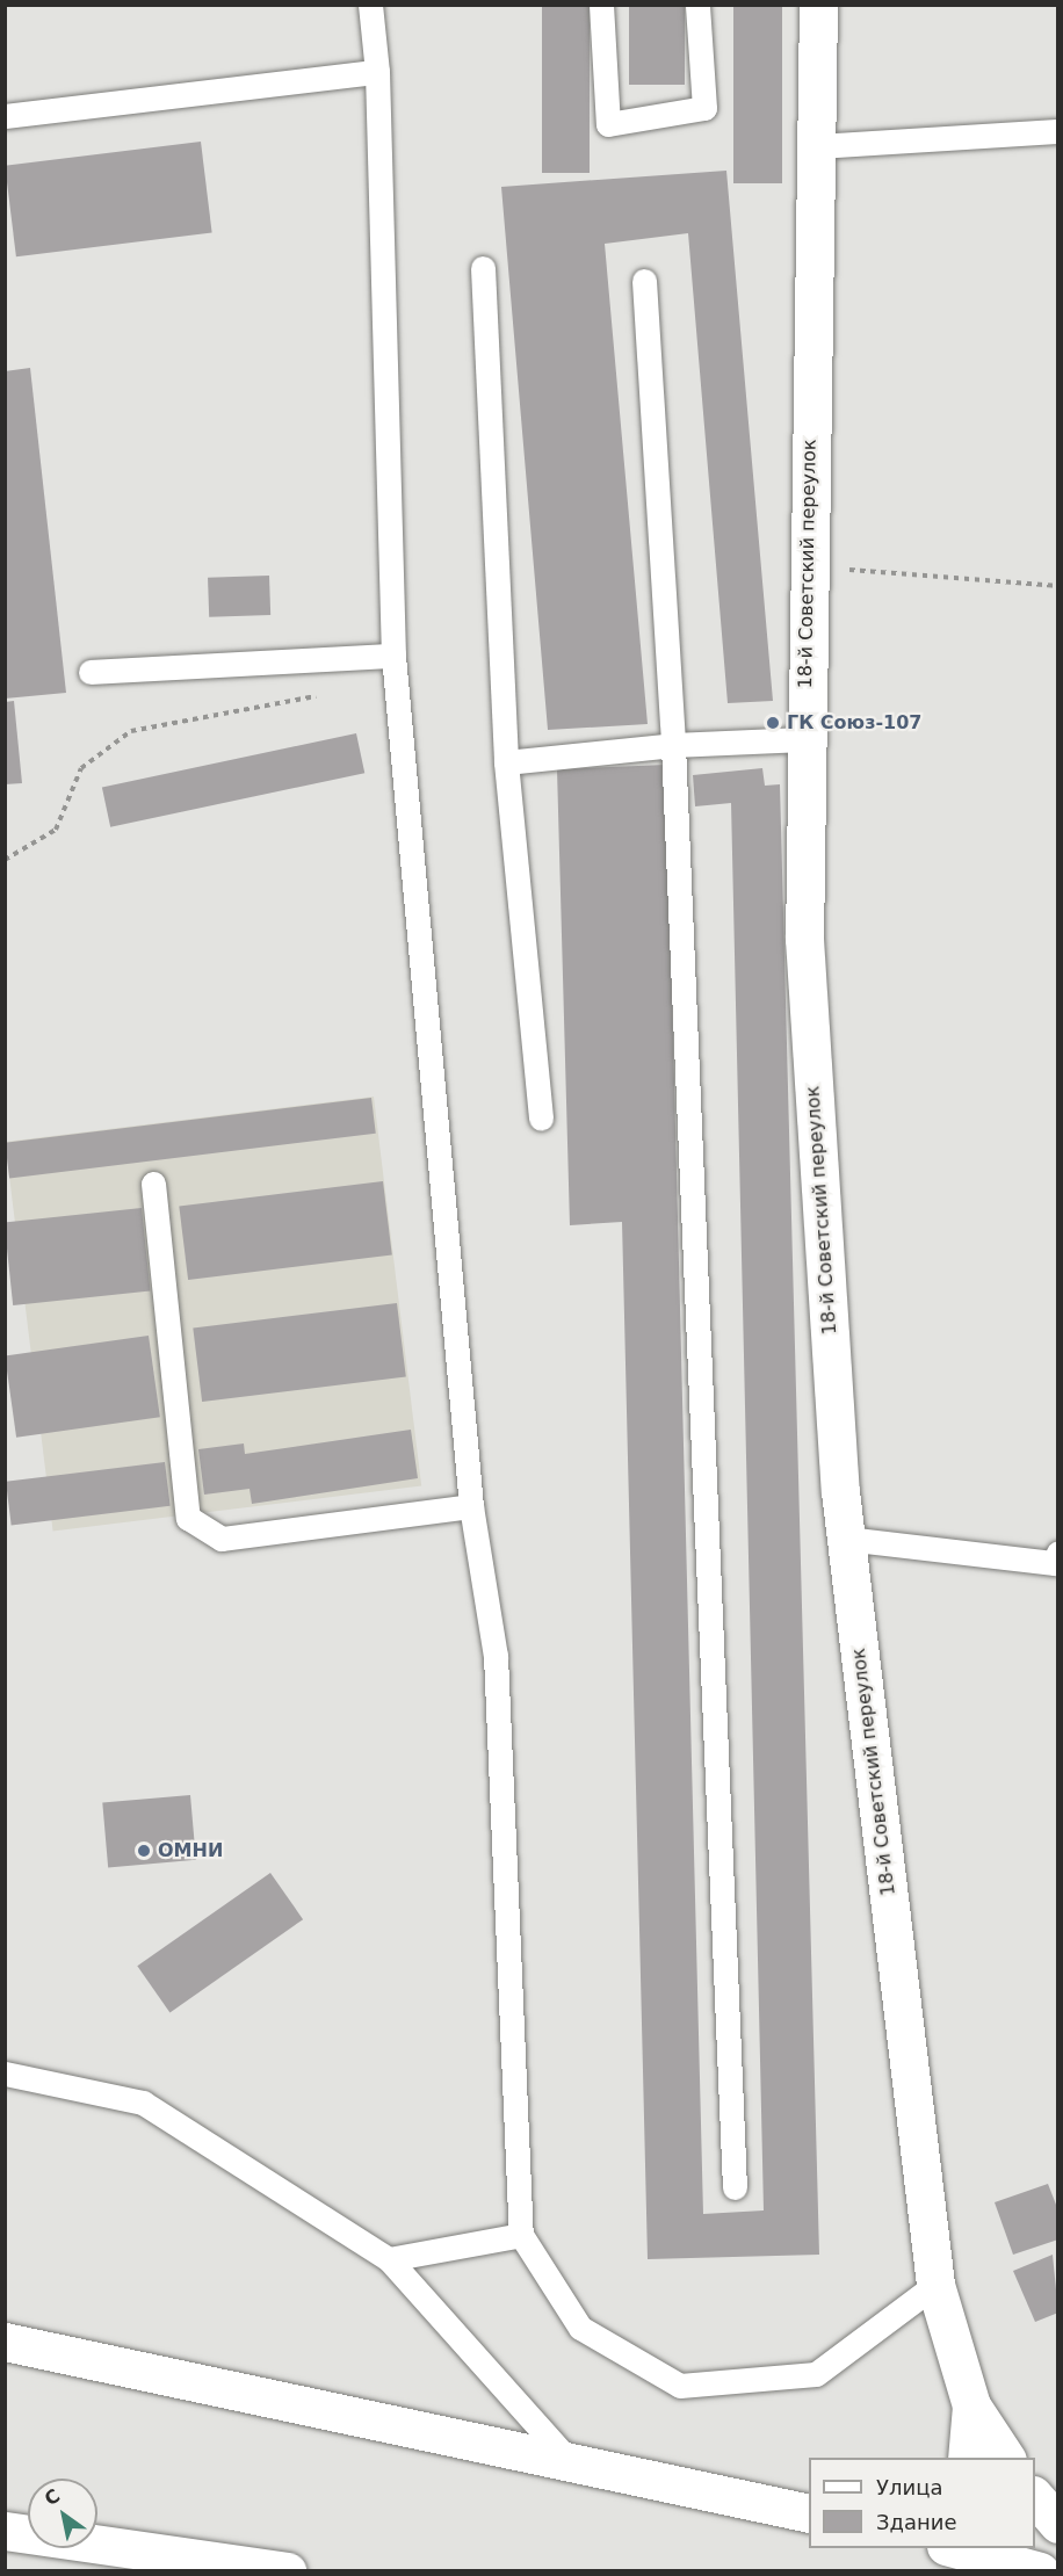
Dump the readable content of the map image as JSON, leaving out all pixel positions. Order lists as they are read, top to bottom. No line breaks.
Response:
{"streets":{"street":["18-й Советский переулок"]},"places":["ГК Союз-107","ОМНИ"],"legend":["Улица","Здание"],"north":"top left"}
